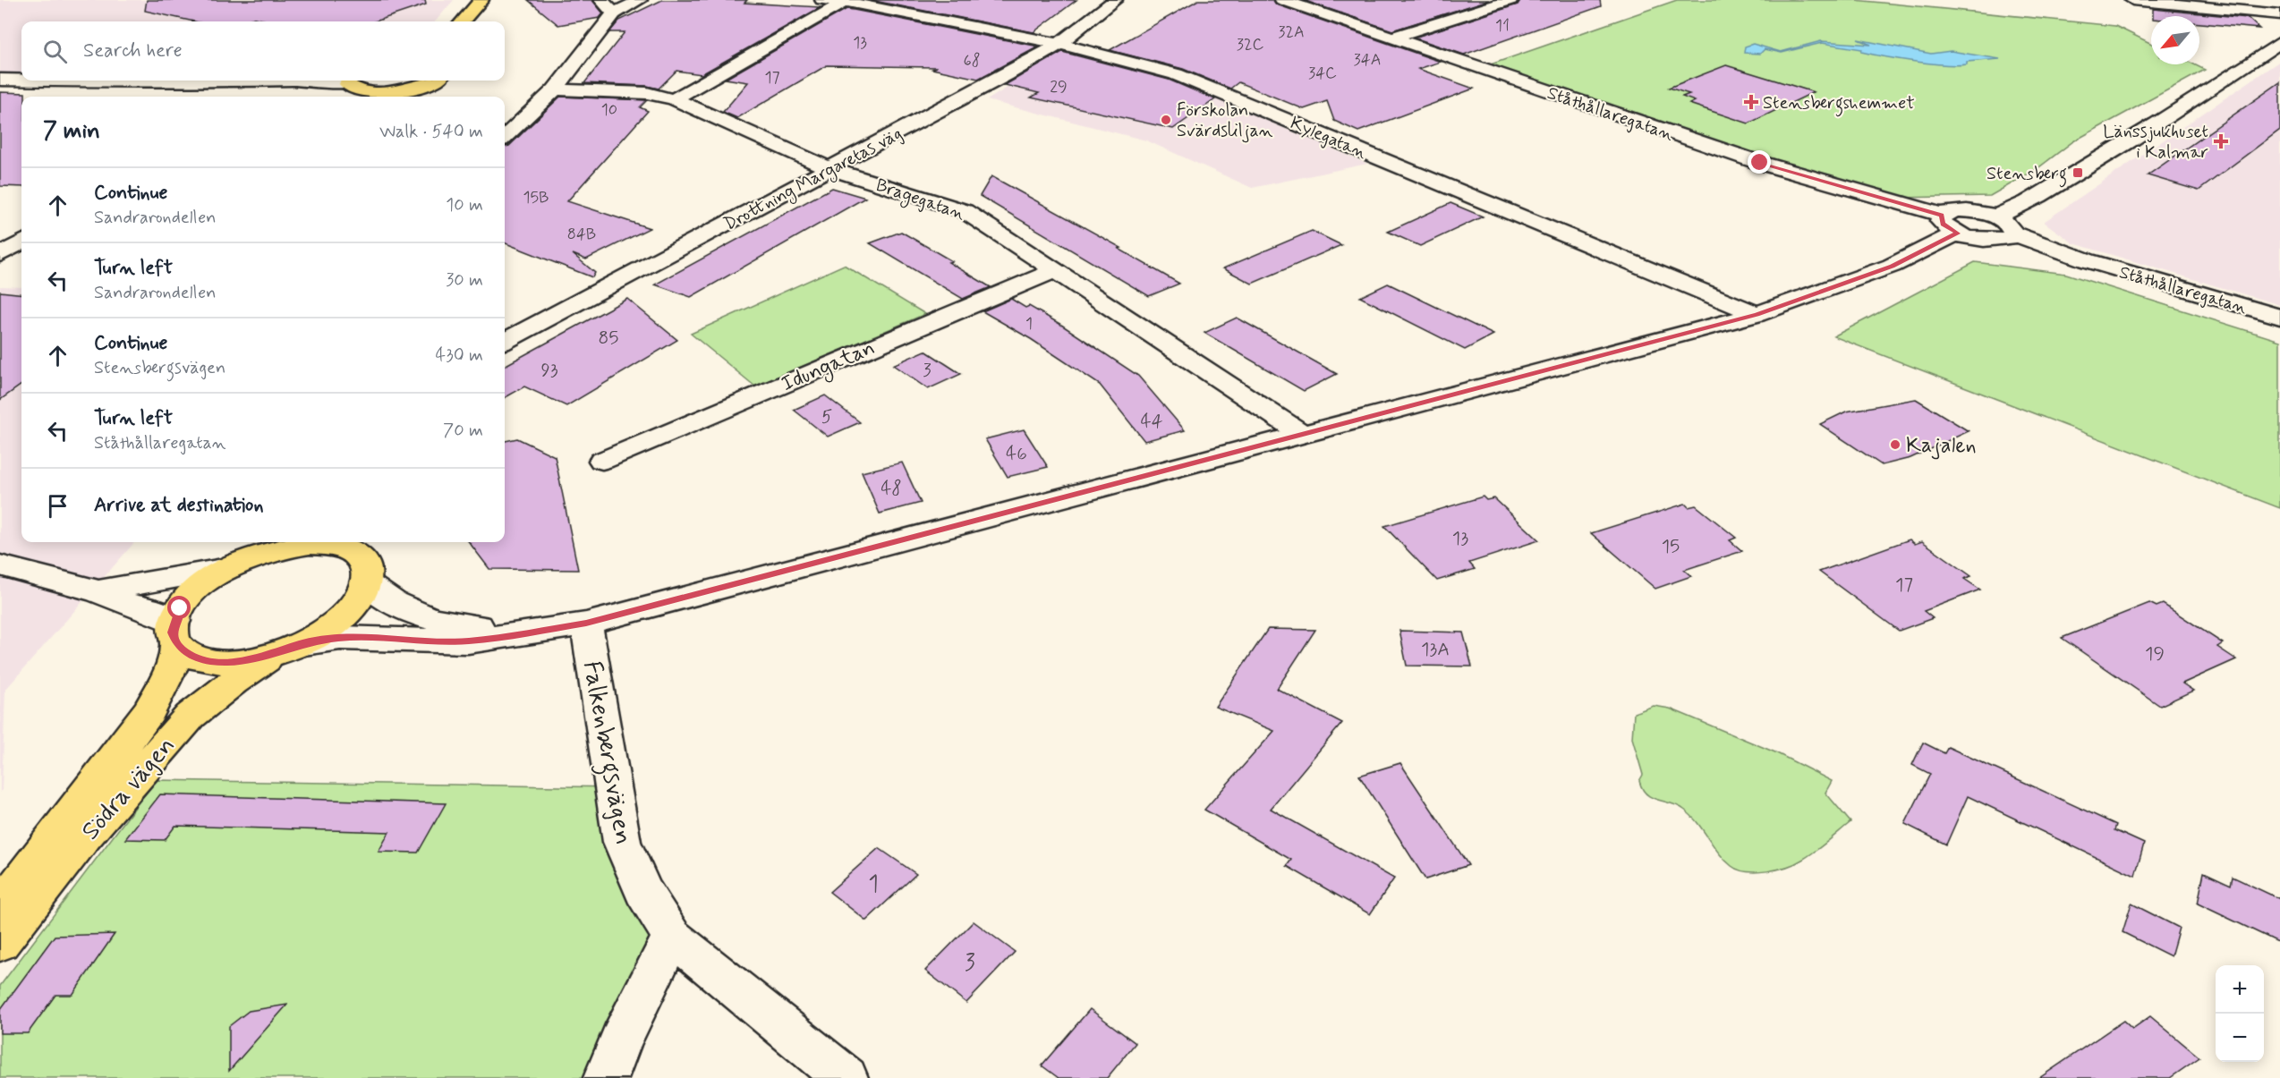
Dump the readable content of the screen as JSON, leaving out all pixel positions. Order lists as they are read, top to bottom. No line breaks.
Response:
{"streets":{"main road":["Södra vägen"],"street":["Ståthållaregatan","Kylegatan","Drottning Margaretas väg","Bragegatan","Idungatan","Falkenbergsvägen"]},"crossings":[["Kylegatan","Drottning Margaretas väg"],["Drottning Margaretas väg","Bragegatan"],["Bragegatan","Idungatan"]],"places":{"health":["Stensbergshemmet","Länssjukhuset i Kalmar"],"other":["Förskolan Svärdsliljan","Kajalen"],"transit":["Stensberg"]},"house_numbers":["11","32A","13","32C","34A","68","34C","17","29","10","15B","84B","1","85","93","3","5","44","46","48","13","15","17","13A","19","1","3"],"north":"bottom left","page":{"search":"Search here","heading":["7 min","Walk · 540 m"],"list":[["Continue","Sandrarondellen","10 m"],["Turn left","Sandrarondellen","30 m"],["Continue","Stensbergsvägen","430 m"],["Turn left","Ståthållaregatan","70 m"],"Arrive at destination"],"map_buttons":["+","−"]}}
